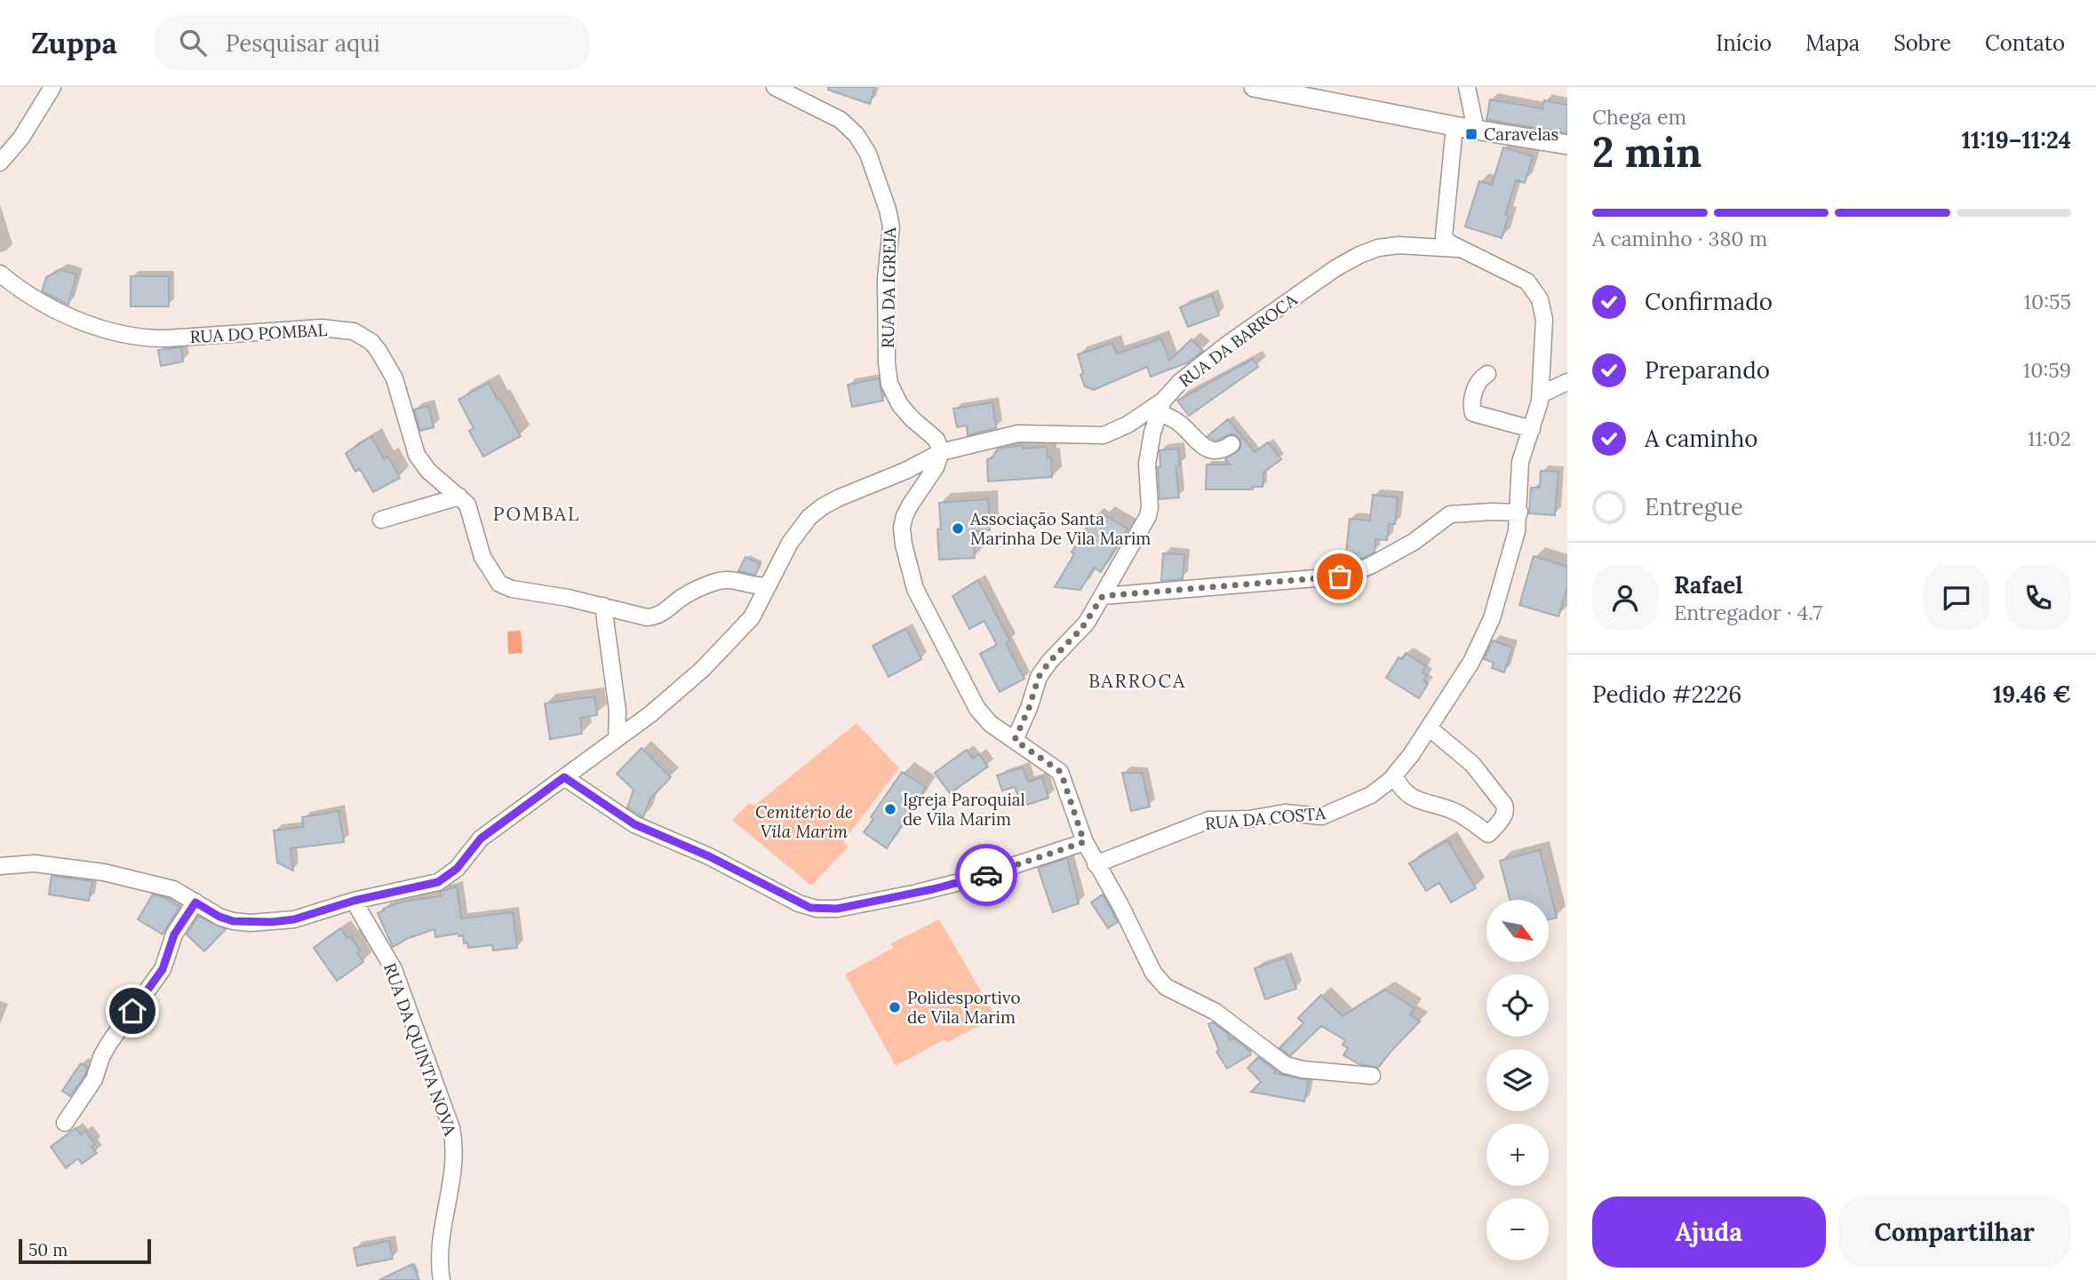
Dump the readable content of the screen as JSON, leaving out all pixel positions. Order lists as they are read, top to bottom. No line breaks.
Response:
{"streets":{"street":["RUA DA IGREJA","RUA DO POMBAL","RUA DA BARROCA","RUA DA COSTA","RUA DA QUINTA NOVA"]},"crossings":[["RUA DA IGREJA","RUA DA BARROCA"],["RUA DA BARROCA","RUA DA COSTA"]],"districts":["POMBAL","BARROCA"],"parks":["Cemitério de Vila Marim"],"places":{"transit":["Caravelas"],"other":["Associação Santa Marinha De Vila Marim","Igreja Paroquial de Vila Marim","Polidesportivo de Vila Marim"]},"scale_bar":"50 m","north":"bottom right","page":{"header":"Zuppa","search":"Pesquisar aqui","nav":["Início","Mapa","Sobre","Contato"],"heading":["2 min","Chega em","11:19–11:24"],"panel":["Rafael","Entregador · 4.7","Pedido #2226","19.46 €"],"bar":"A caminho · 380 m","list":[["Confirmado","10:55"],["Preparando","10:59"],["A caminho","11:02"],"Entregue"],"map_buttons":["+","−"],"buttons":["Ajuda","Compartilhar"],"scale":"50 m"}}
